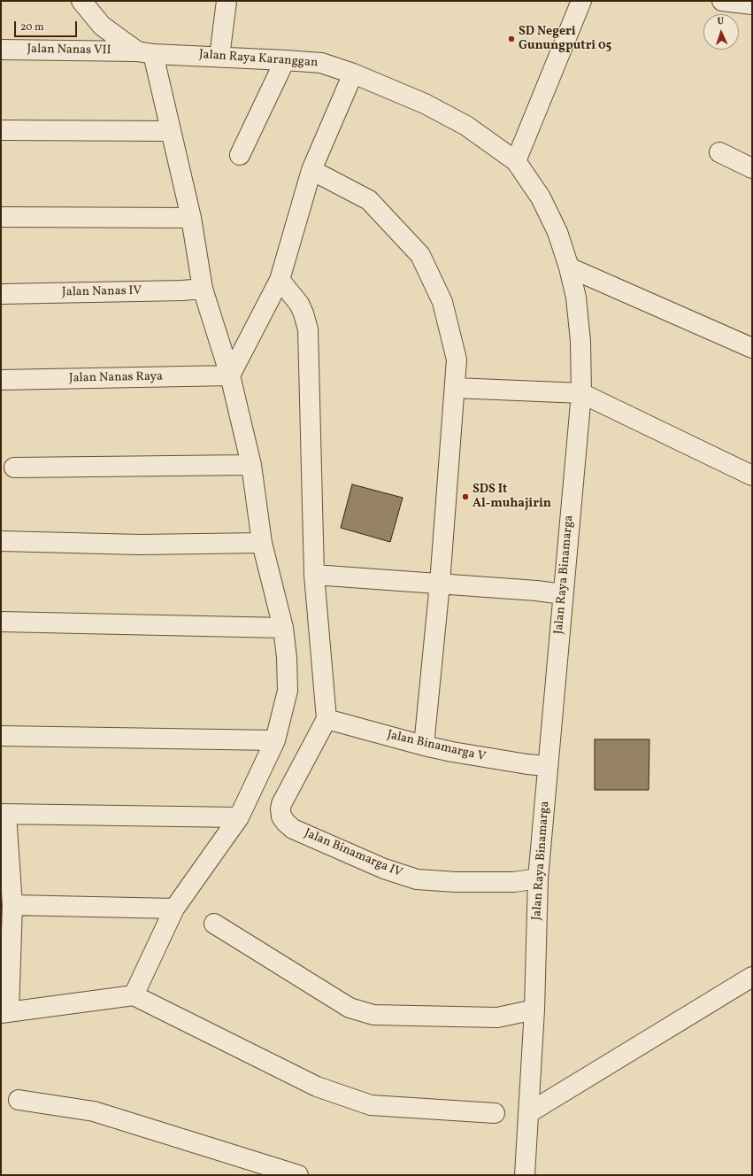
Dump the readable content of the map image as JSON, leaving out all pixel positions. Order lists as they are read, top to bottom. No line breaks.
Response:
{"streets":{"street":["Jalan Nanas VII","Jalan Raya Karanggan","Jalan Nanas IV","Jalan Nanas Raya","Jalan Raya Binamarga","Jalan Binamarga V","Jalan Binamarga IV"]},"crossings":[["Jalan Nanas VII","Jalan Raya Karanggan"],["Jalan Raya Karanggan","Jalan Raya Binamarga"],["Jalan Raya Binamarga","Jalan Binamarga V"],["Jalan Raya Binamarga","Jalan Binamarga IV"],["Jalan Binamarga V","Jalan Binamarga IV"]],"places":["SD Negeri Gunungputri 05","SDS It Al-muhajirin"],"scale_bar":"20 m","north":"top"}
